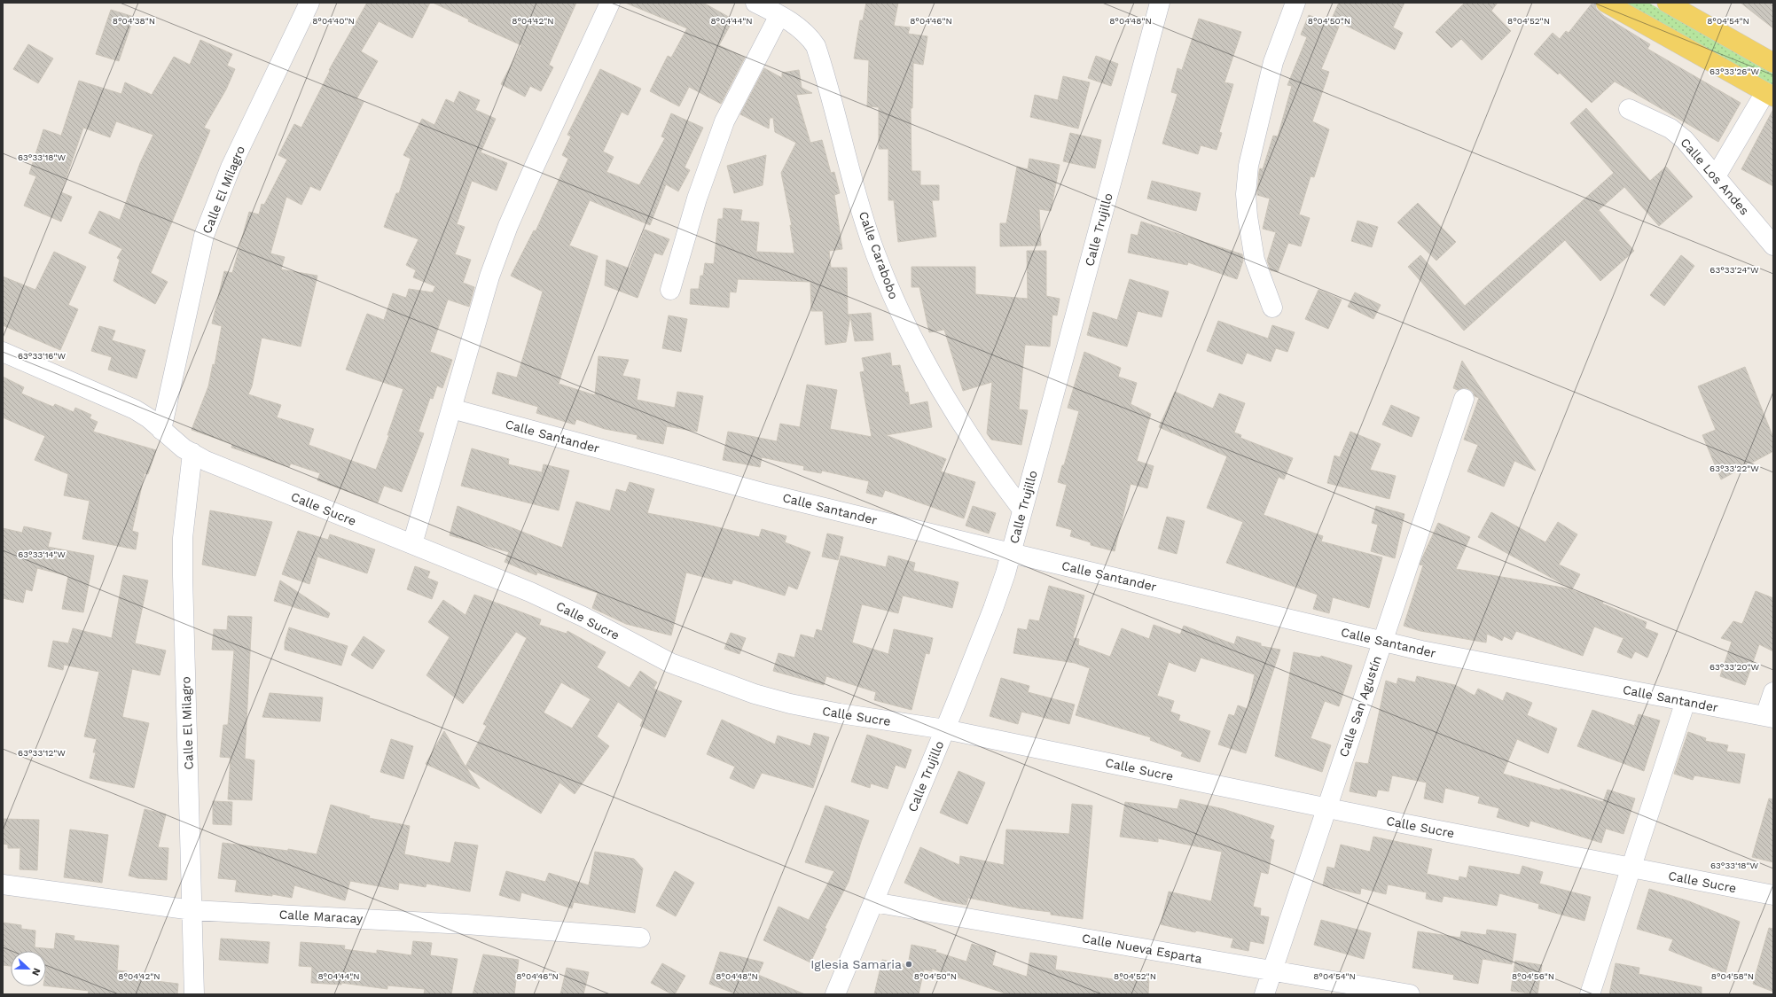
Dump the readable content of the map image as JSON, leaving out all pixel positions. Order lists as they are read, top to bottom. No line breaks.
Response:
{"streets":{"street":["Calle Los Andes","Calle El Milagro","Calle Trujillo","Calle Carabobo","Calle Santander","Calle Sucre","Calle San Agustín","Calle Maracay","Calle Nueva Esparta"]},"crossings":[["Calle El Milagro","Calle Sucre"],["Calle El Milagro","Calle Maracay"],["Calle Trujillo","Calle Carabobo"],["Calle Trujillo","Calle Santander"],["Calle Trujillo","Calle Sucre"],["Calle Trujillo","Calle Nueva Esparta"],["Calle Santander","Calle San Agustín"],["Calle Sucre","Calle San Agustín"],["Calle San Agustín","Calle Nueva Esparta"]],"places":["Iglesia Samaria"],"north":"right","coordinates":["8°04'38\"N","8°04'40\"N","8°04'42\"N","8°04'44\"N","8°04'46\"N","8°04'48\"N","8°04'50\"N","8°04'52\"N","8°04'54\"N","63°33'26\"W","63°33'18\"W","63°33'24\"W","63°33'16\"W","63°33'22\"W","63°33'14\"W","63°33'20\"W","63°33'12\"W","8°04'56\"N","8°04'58\"N"]}
